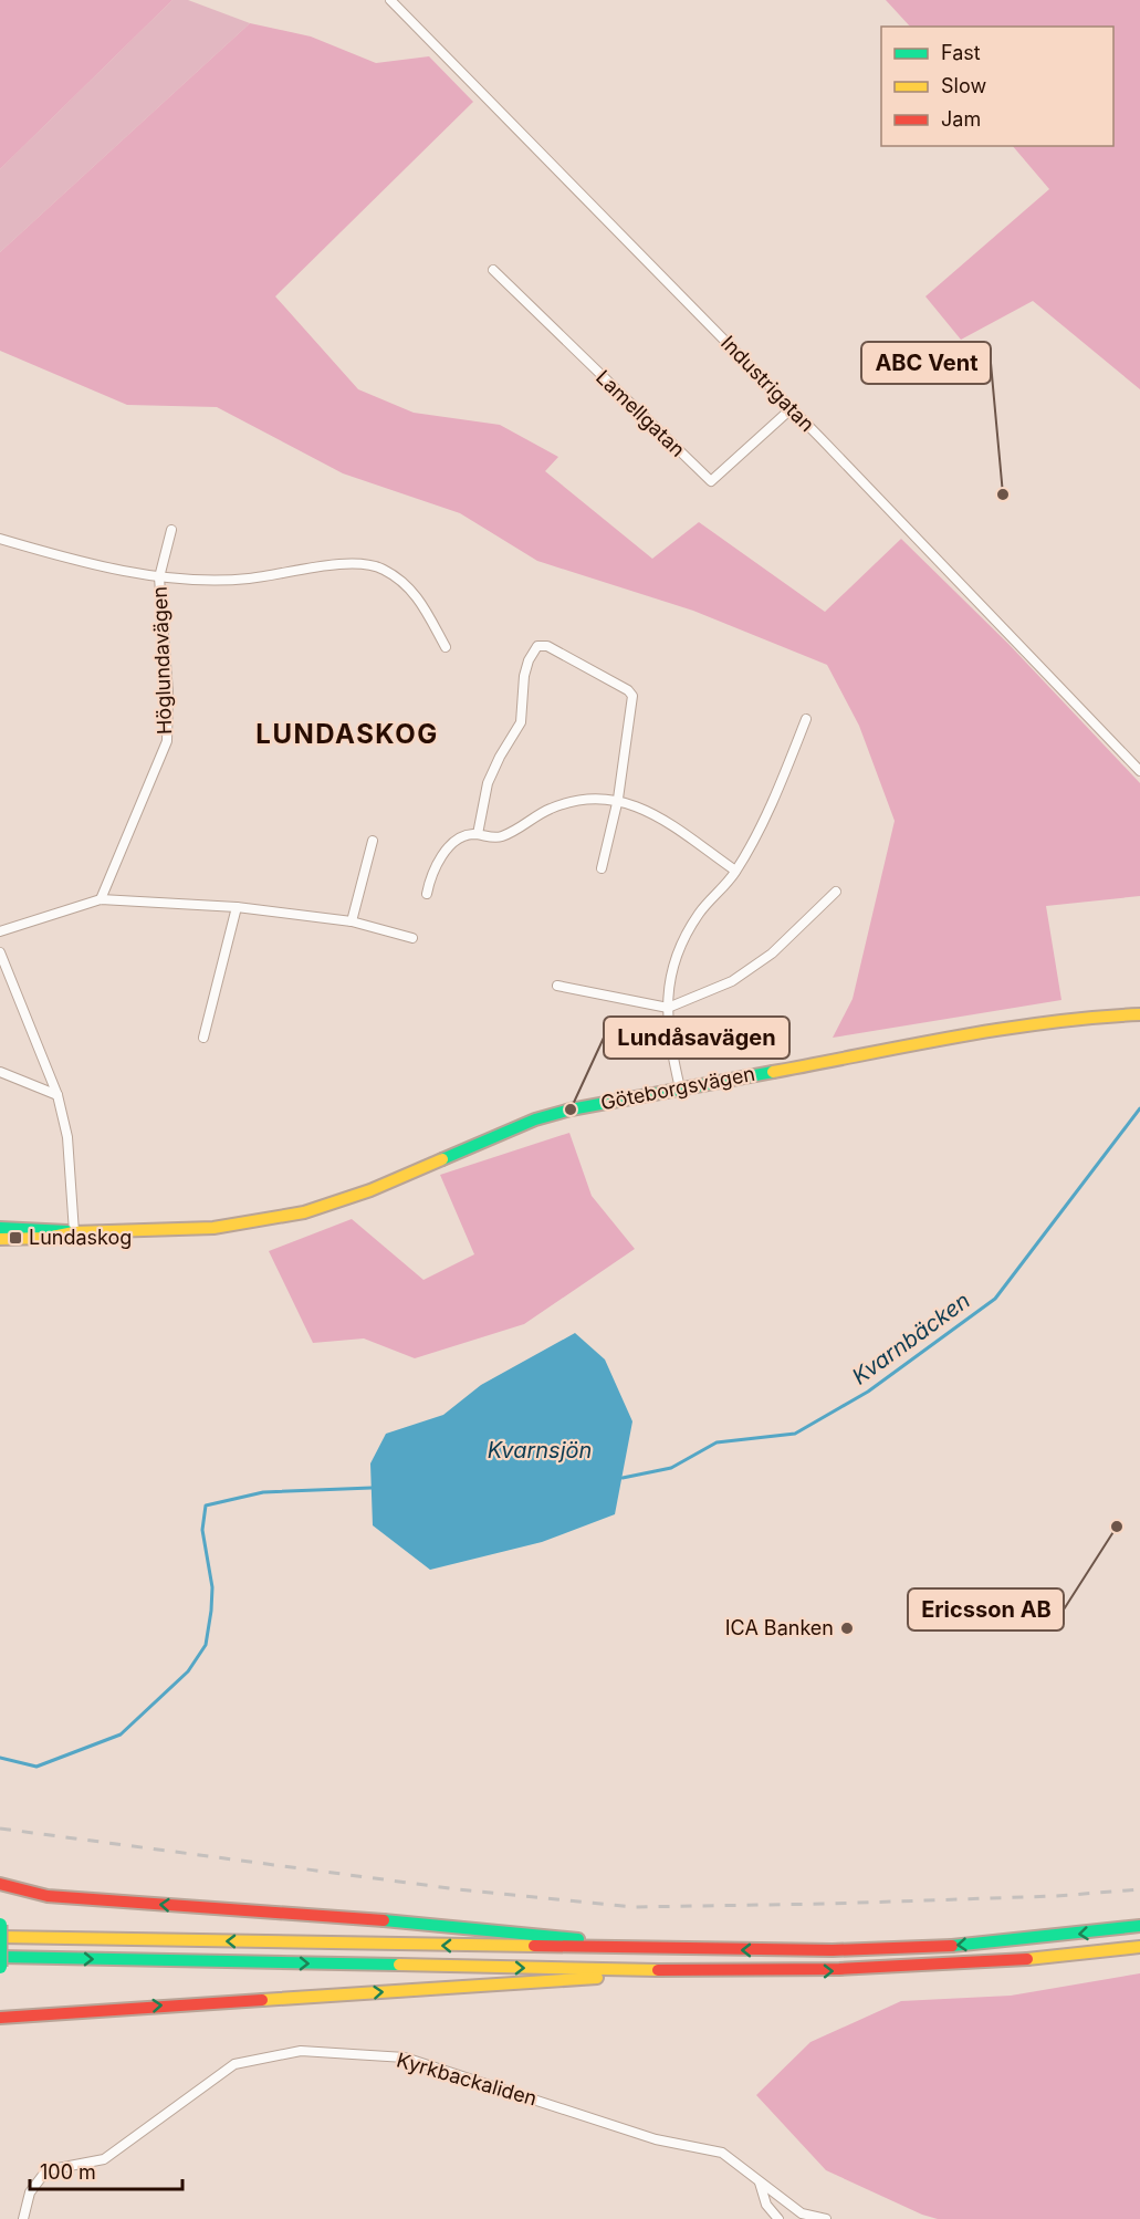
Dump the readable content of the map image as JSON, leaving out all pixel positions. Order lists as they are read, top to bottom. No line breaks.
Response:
{"streets":{"main road":["Göteborgsvägen"],"street":["Industrigatan","Lamellgatan","Höglundavägen","Kyrkbackaliden"]},"crossings":[["Industrigatan","Lamellgatan"]],"districts":["LUNDASKOG"],"water":["Kvarnbäcken","Kvarnsjön"],"places":{"other":["ABC Vent","Lundåsavägen","Ericsson AB","ICA Banken"],"transit":["Lundaskog"]},"legend":["Fast","Slow","Jam"],"scale_bar":"100 m"}
